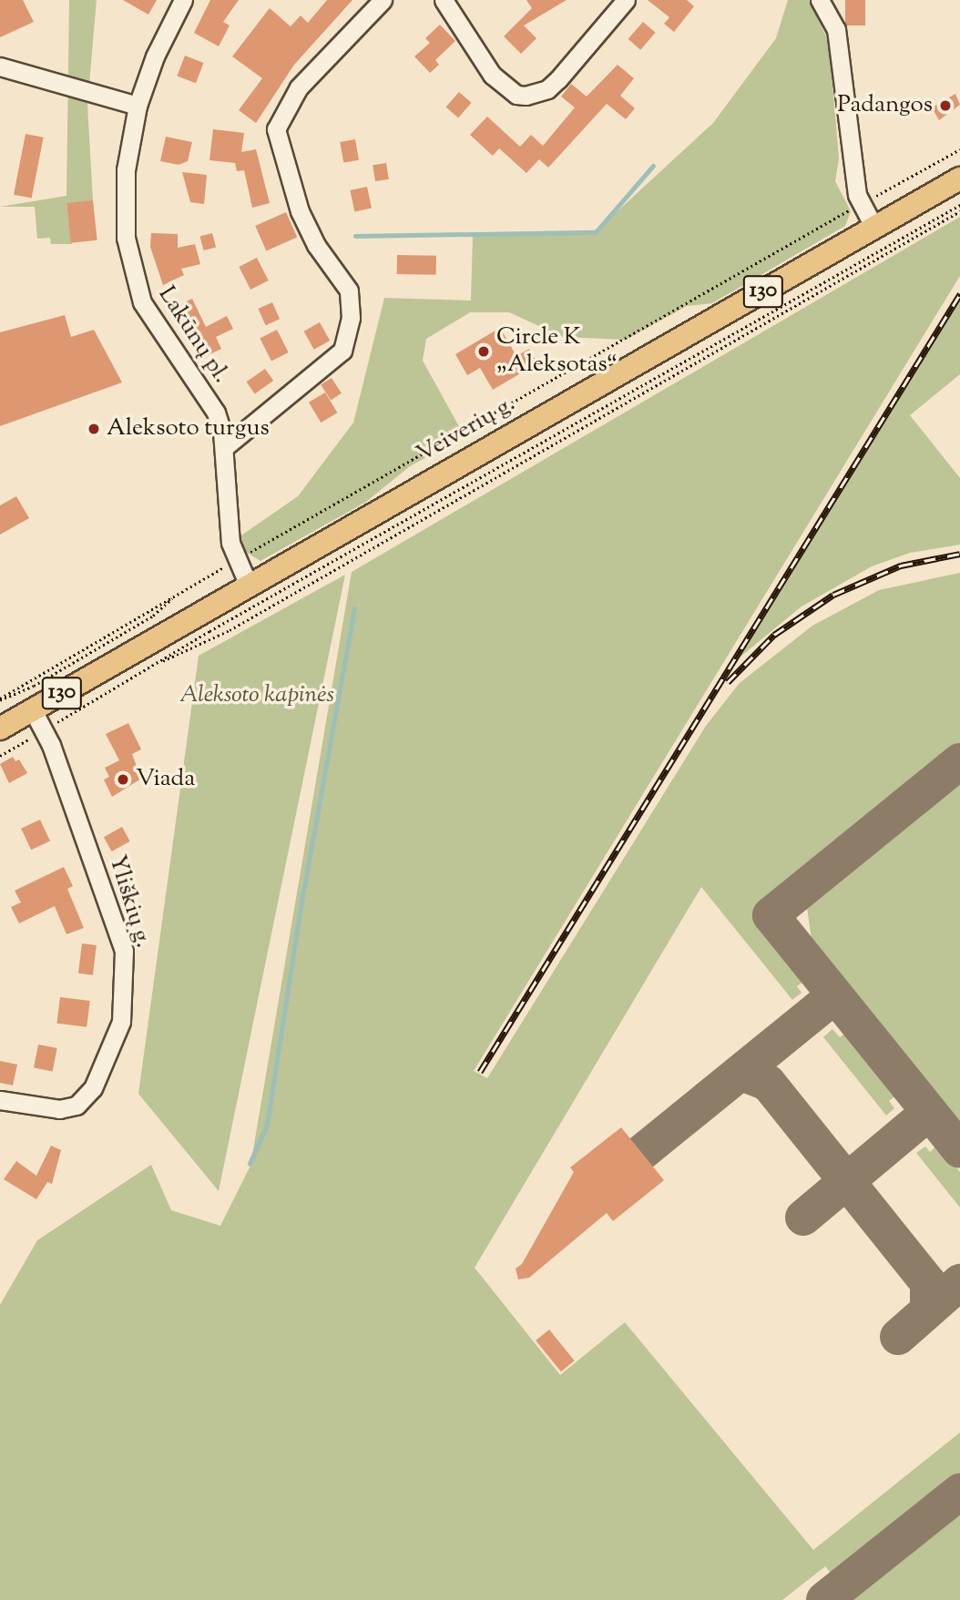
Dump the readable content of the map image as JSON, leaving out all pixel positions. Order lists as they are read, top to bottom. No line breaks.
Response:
{"streets":{"main road":["130","Veiverių g."],"street":["Lakūnų pl.","Yliškių g."]},"crossings":[["Lakūnų pl.","Veiverių g."],["Veiverių g.","Yliškių g."]],"parks":["Aleksoto kapinės"],"places":["Padangos","Circle K „Aleksotas“","Aleksoto turgus","Viada"]}
